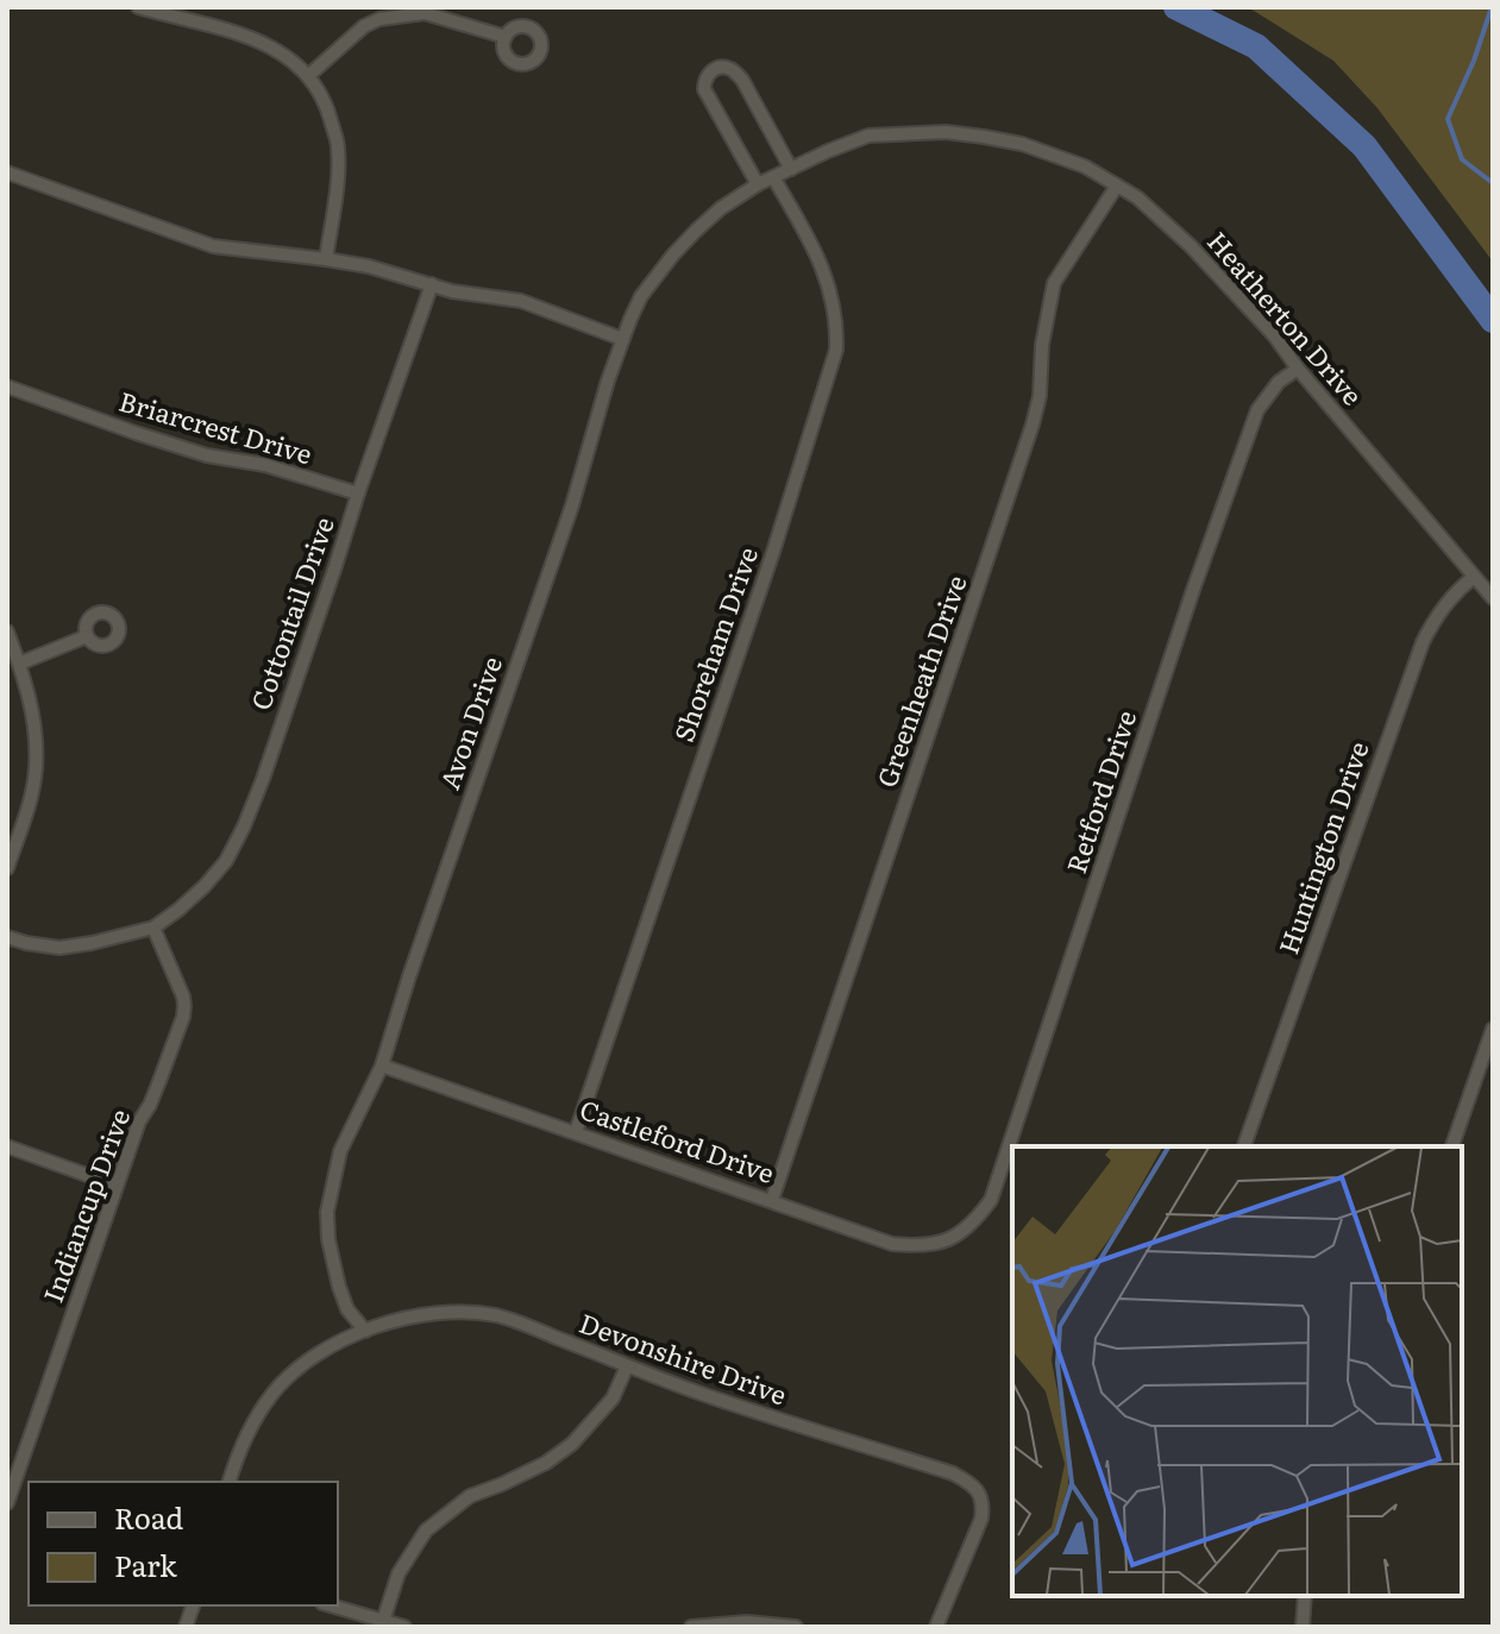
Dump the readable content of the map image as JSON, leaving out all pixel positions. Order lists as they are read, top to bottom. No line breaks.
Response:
{"streets":{"street":["Heatherton Drive","Briarcrest Drive","Cottontail Drive","Shoreham Drive","Greenheath Drive","Avon Drive","Retford Drive","Huntington Drive","Castleford Drive","Indiancup Drive","Devonshire Drive"]},"crossings":[["Heatherton Drive","Shoreham Drive"],["Heatherton Drive","Greenheath Drive"],["Heatherton Drive","Avon Drive"],["Heatherton Drive","Retford Drive"],["Heatherton Drive","Huntington Drive"],["Briarcrest Drive","Cottontail Drive"],["Cottontail Drive","Indiancup Drive"],["Shoreham Drive","Avon Drive"],["Shoreham Drive","Castleford Drive"],["Greenheath Drive","Castleford Drive"],["Avon Drive","Castleford Drive"],["Avon Drive","Devonshire Drive"],["Retford Drive","Castleford Drive"]],"legend":["Road","Park"]}
